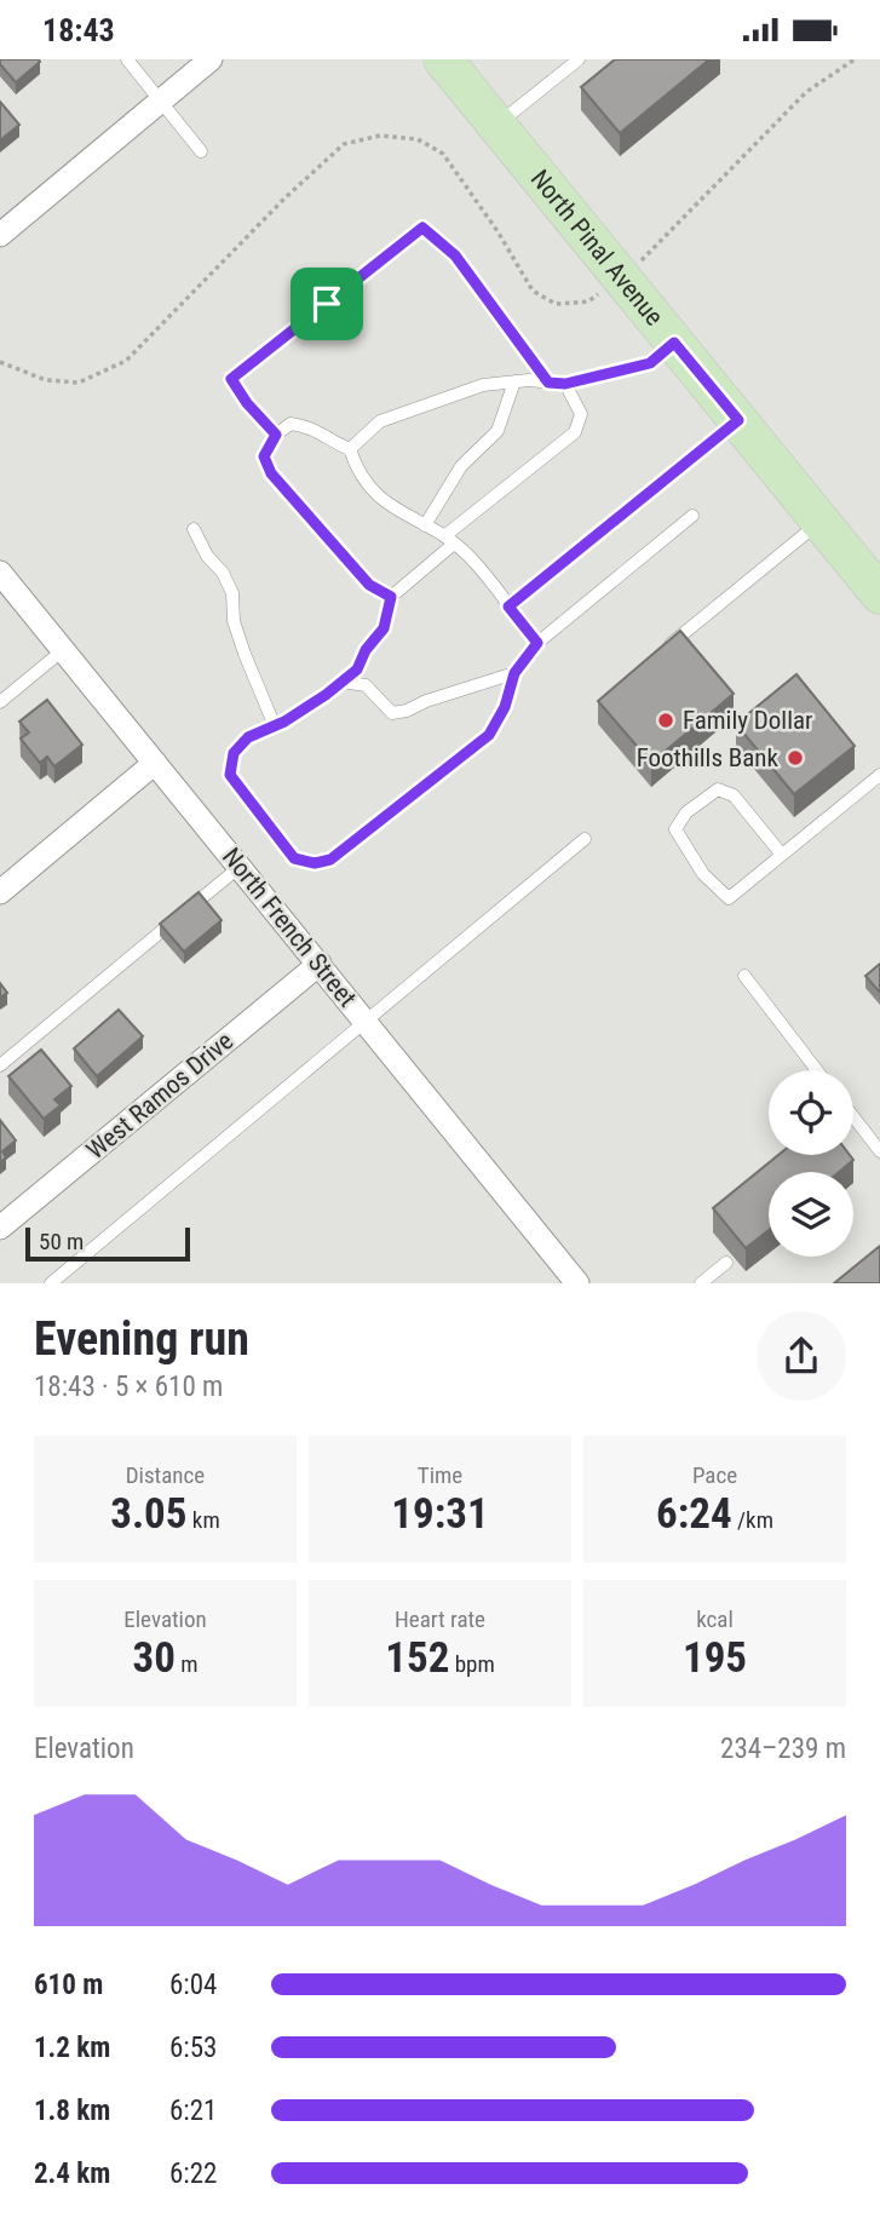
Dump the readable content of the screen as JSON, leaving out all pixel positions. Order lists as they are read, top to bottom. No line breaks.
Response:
{"streets":{"main road":["North Pinal Avenue"],"street":["North French Street","West Ramos Drive"]},"crossings":[["North French Street","West Ramos Drive"]],"places":["Family Dollar","Foothills Bank"],"scale_bar":"50 m","page":{"status":"18:43","scale":"50 m","heading":["Evening run","18:43 · 5 × 610 m"],"stats":[["Distance","3.05 km"],["Time","19:31"],["Pace","6:24 /km"],["Elevation","30 m"],["Heart rate","152 bpm"],["kcal","195"]],"chart":["Elevation","234–239 m"],"list":[{"name":"610 m","note":"6:04"},{"name":"1.2 km","note":"6:53"},{"name":"1.8 km","note":"6:21"},{"name":"2.4 km","note":"6:22"}]}}
